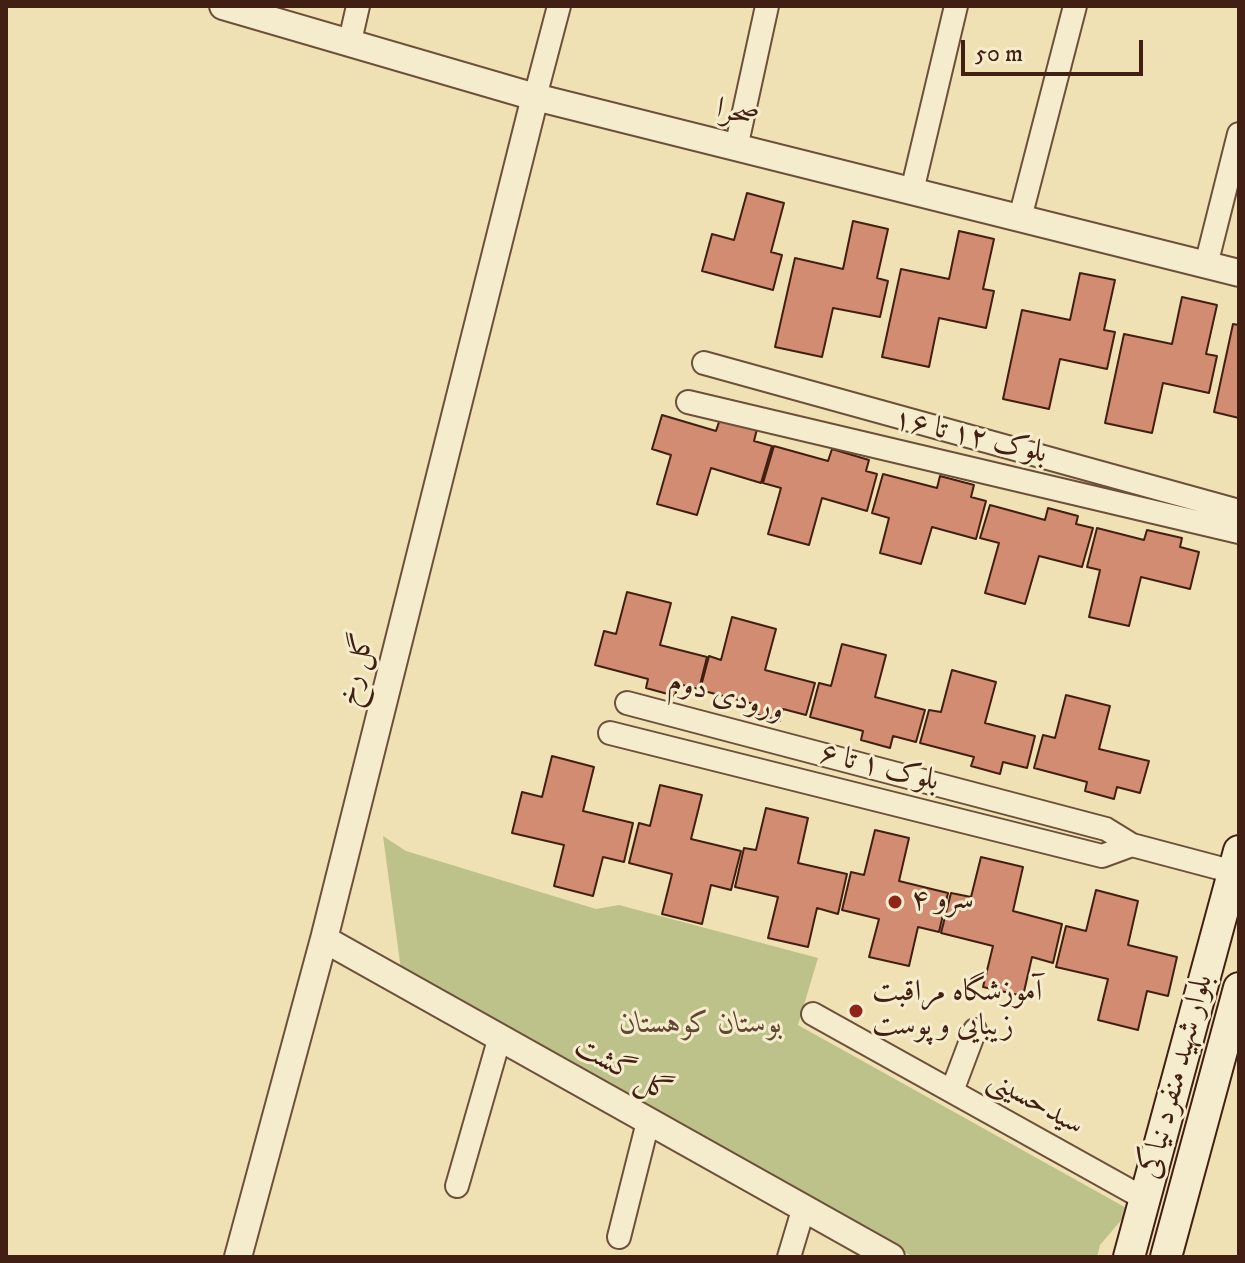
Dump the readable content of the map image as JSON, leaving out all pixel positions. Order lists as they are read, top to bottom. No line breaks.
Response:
{"streets":{"main road":["بلوار شهید منفرد نیاکی"],"street":["صحرا","بلوک ۱۲ تا ۱۶","گل رخ","ورودی دوم","بلوک ۱ تا ۶","گل گشت","سیدحسینی"]},"crossings":[["صحرا","گل رخ"],["گل رخ","گل گشت"],["ورودی دوم","بلوک ۱ تا ۶"],["ورودی دوم","بلوار شهید منفرد نیاکی"],["بلوار شهید منفرد نیاکی","سیدحسینی"]],"parks":["بوستان کوهستان"],"places":["سرو ۴","آموزشگاه مراقبت زیبایی و پوست"],"scale_bar":"50 m"}
